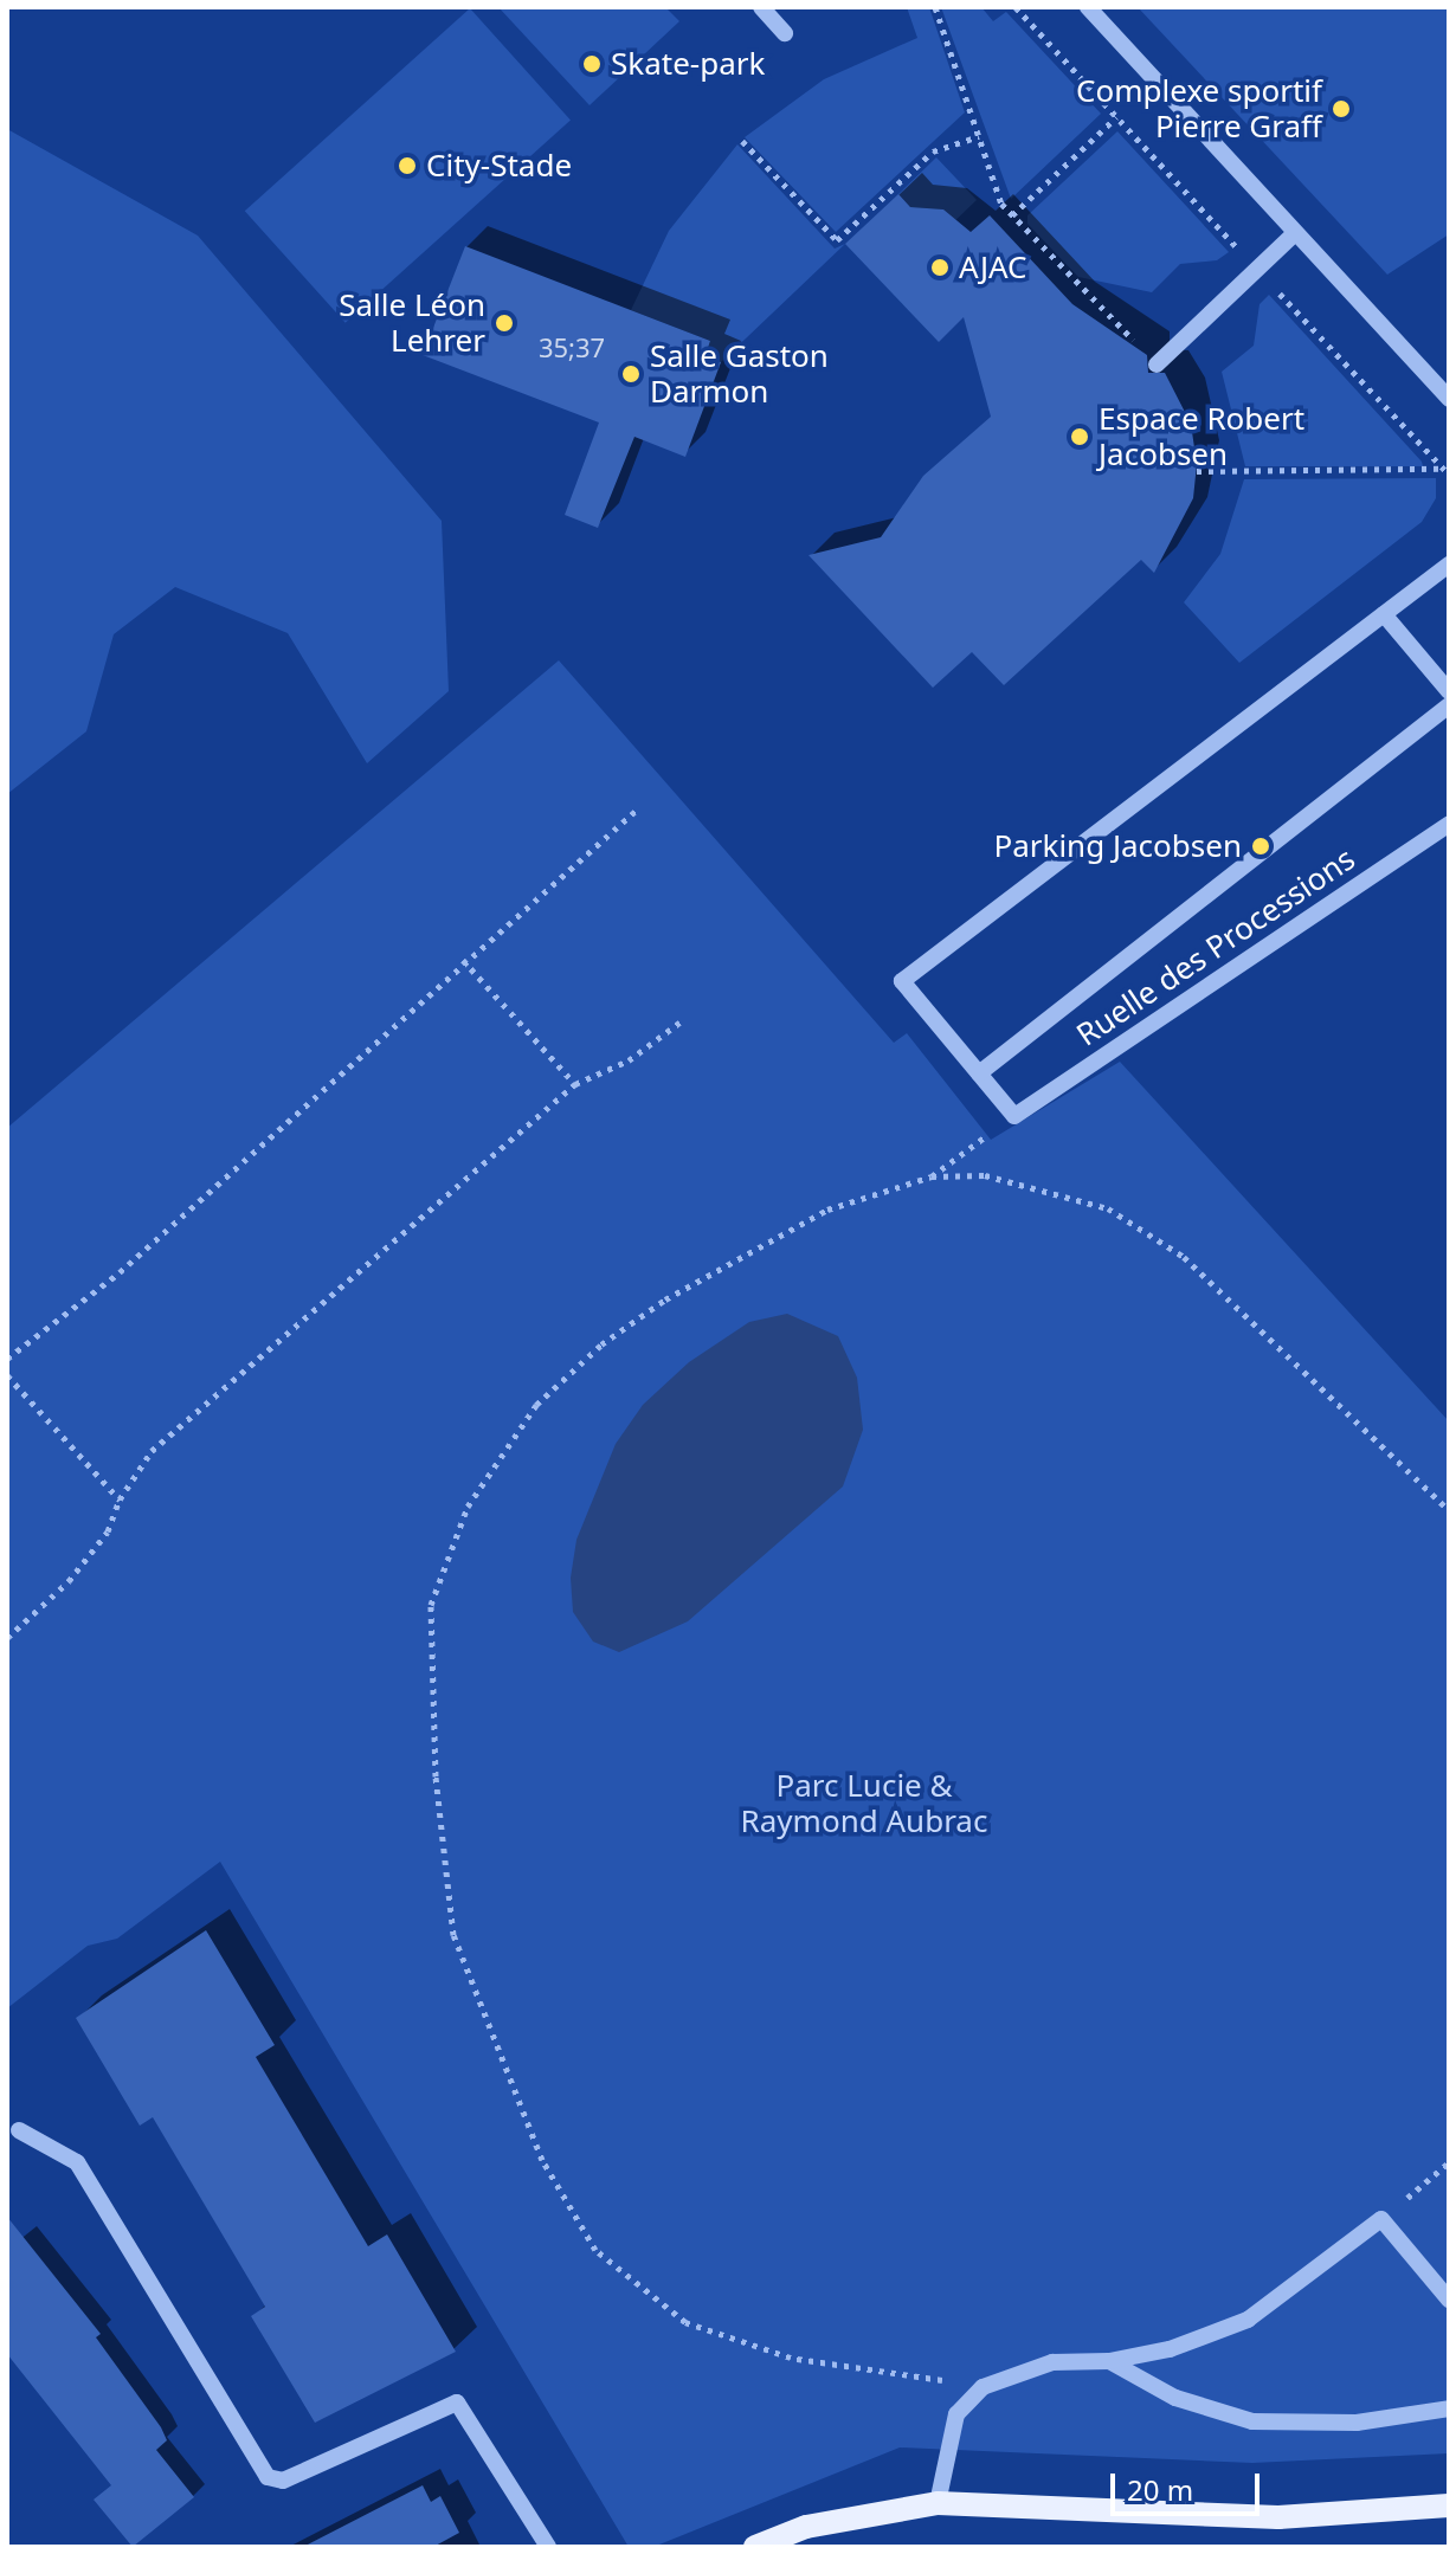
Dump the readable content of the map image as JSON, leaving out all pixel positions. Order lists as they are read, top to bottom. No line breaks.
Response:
{"streets":{"street":["Ruelle des Processions"]},"parks":["Parc Lucie & Raymond Aubrac"],"places":["Skate-park","Complexe sportif Pierre Graff","City-Stade","AJAC","Salle Léon Lehrer","Salle Gaston Darmon","Espace Robert Jacobsen","Parking Jacobsen"],"house_numbers":["35;37"],"scale_bar":"20 m"}
